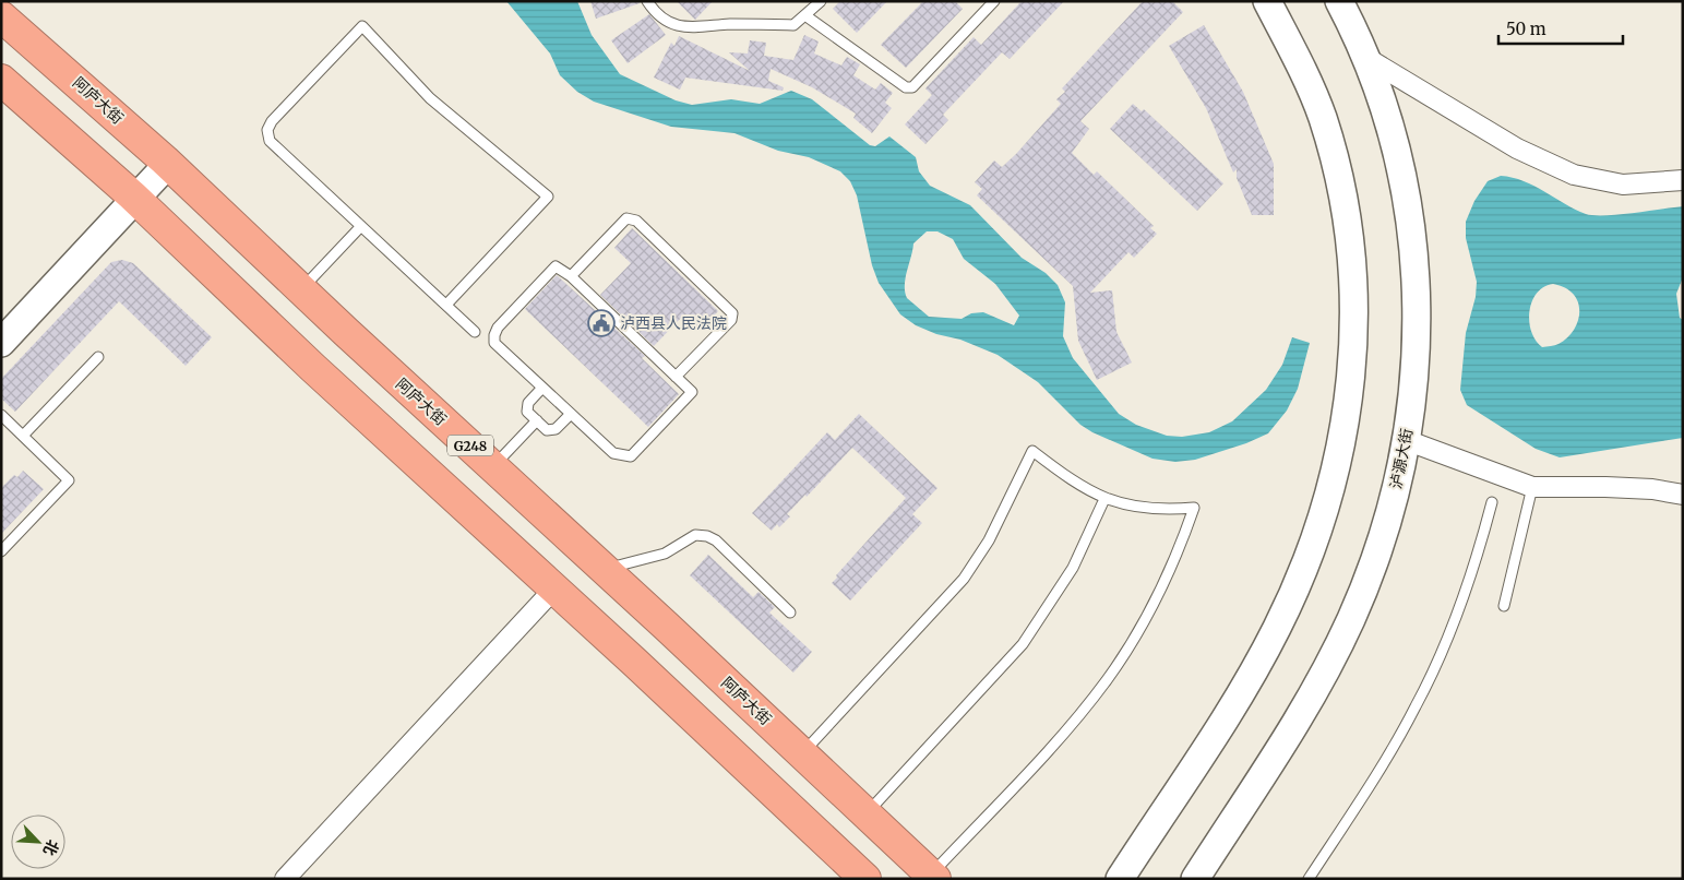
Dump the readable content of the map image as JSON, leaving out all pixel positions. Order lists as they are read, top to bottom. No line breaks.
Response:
{"streets":{"highway":["阿庐大街","G248"],"main road":["泸源大街"]},"places":{"public building":["泸西县人民法院"]},"scale_bar":"50 m","north":"bottom right"}
